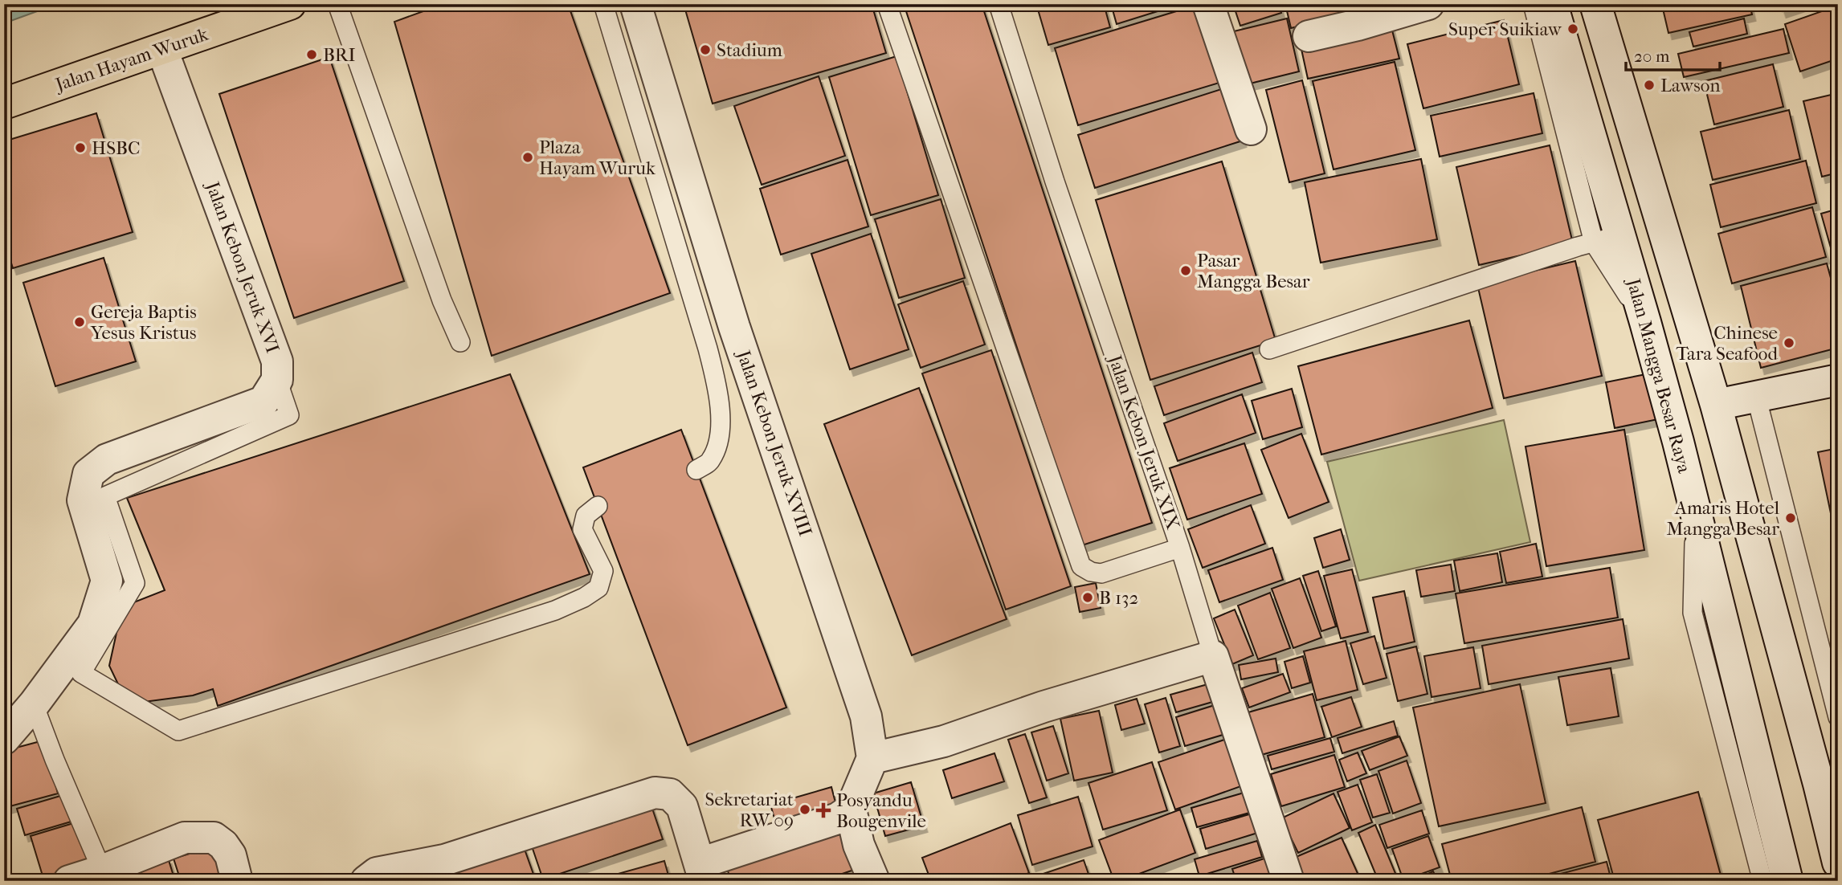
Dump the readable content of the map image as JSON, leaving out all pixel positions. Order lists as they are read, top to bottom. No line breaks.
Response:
{"streets":{"main road":["Jalan Hayam Wuruk"],"street":["Jalan Kebon Jeruk XVI","Jalan Mangga Besar Raya","Jalan Kebon Jeruk XIX","Jalan Kebon Jeruk XVIII"]},"crossings":[["Jalan Hayam Wuruk","Jalan Kebon Jeruk XVI"]],"places":{"other":["Super Suikiaw","Stadium","BRI","Lawson","HSBC","Plaza Hayam Wuruk","Pasar Mangga Besar","Gereja Baptis Yesus Kristus","Chinese Tara Seafood","Amaris Hotel Mangga Besar","B 132","Sekretariat RW 09"],"health":["Posyandu Bougenvile"]},"scale_bar":"20 m"}
